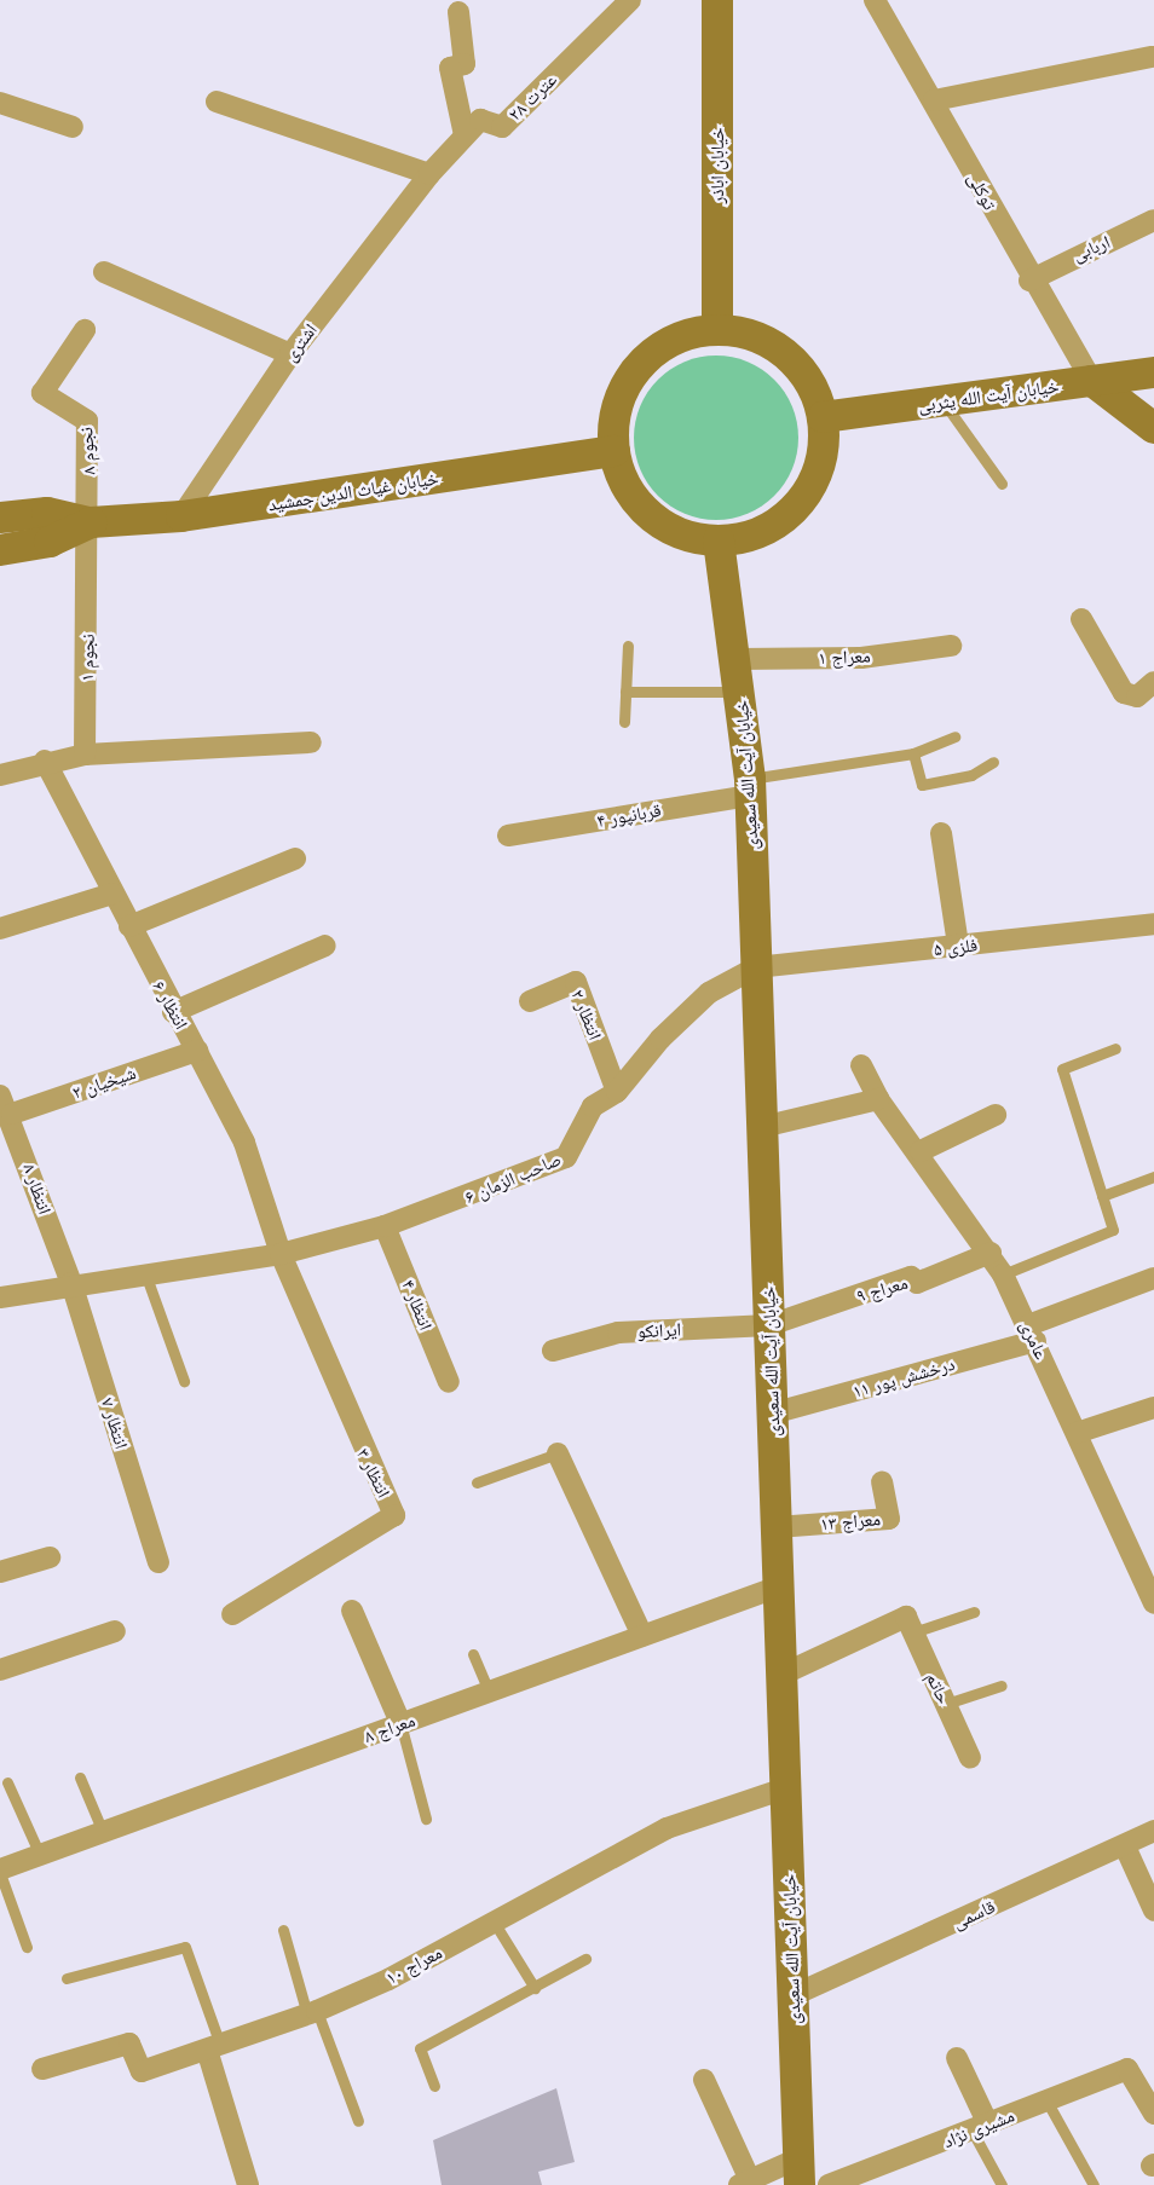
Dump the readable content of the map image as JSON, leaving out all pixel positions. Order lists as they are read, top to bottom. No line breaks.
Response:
{"streets":{"main road":["خیابان اباذر","خیابان آیت الله یثربی","خیابان غیاث الدین جمشید","خیابان آیت الله سعیدی"],"street":["عترت ۲۸","توکلی","اربابی","اشتری","نجوم ۸","معراج ۱","نجوم ۱","قربانپور ۴","فلزی ۵","انتظار ۶","انتظار ۲","شیخیان ۲","صاحب الزمان ۶","انتظار ۸","معراج ۹","انتظار ۴","ایرانکو","عامری","درخشش پور ۱۱","انتظار ۷","انتظار ۳","معراج ۱۳","حاتم","معراج ۸","قاسمی","معراج ۱۰","مشیری نژاد"]},"crossings":[["عترت ۲۸","اشتری"],["خیابان اباذر","خیابان آیت الله یثربی"],["خیابان اباذر","خیابان غیاث الدین جمشید"],["خیابان اباذر","خیابان آیت الله سعیدی"],["توکلی","اربابی"],["توکلی","خیابان آیت الله یثربی"],["اشتری","خیابان غیاث الدین جمشید"],["خیابان آیت الله یثربی","خیابان غیاث الدین جمشید"],["خیابان آیت الله یثربی","خیابان آیت الله سعیدی"],["نجوم ۸","خیابان غیاث الدین جمشید"],["نجوم ۸","نجوم ۱"],["خیابان غیاث الدین جمشید","نجوم ۱"],["خیابان غیاث الدین جمشید","خیابان آیت الله سعیدی"],["معراج ۱","خیابان آیت الله سعیدی"],["خیابان آیت الله سعیدی","قربانپور ۴"],["خیابان آیت الله سعیدی","فلزی ۵"],["خیابان آیت الله سعیدی","صاحب الزمان ۶"],["خیابان آیت الله سعیدی","معراج ۹"],["خیابان آیت الله سعیدی","ایرانکو"],["خیابان آیت الله سعیدی","درخشش پور ۱۱"],["خیابان آیت الله سعیدی","معراج ۱۳"],["خیابان آیت الله سعیدی","معراج ۸"],["خیابان آیت الله سعیدی","قاسمی"],["خیابان آیت الله سعیدی","معراج ۱۰"],["فلزی ۵","صاحب الزمان ۶"],["انتظار ۶","شیخیان ۲"],["انتظار ۶","صاحب الزمان ۶"],["انتظار ۶","انتظار ۳"],["انتظار ۲","صاحب الزمان ۶"],["شیخیان ۲","انتظار ۸"],["صاحب الزمان ۶","انتظار ۸"],["صاحب الزمان ۶","انتظار ۴"],["صاحب الزمان ۶","انتظار ۷"],["صاحب الزمان ۶","انتظار ۳"],["انتظار ۸","انتظار ۷"],["معراج ۹","ایرانکو"],["معراج ۹","عامری"],["عامری","درخشش پور ۱۱"]]}
